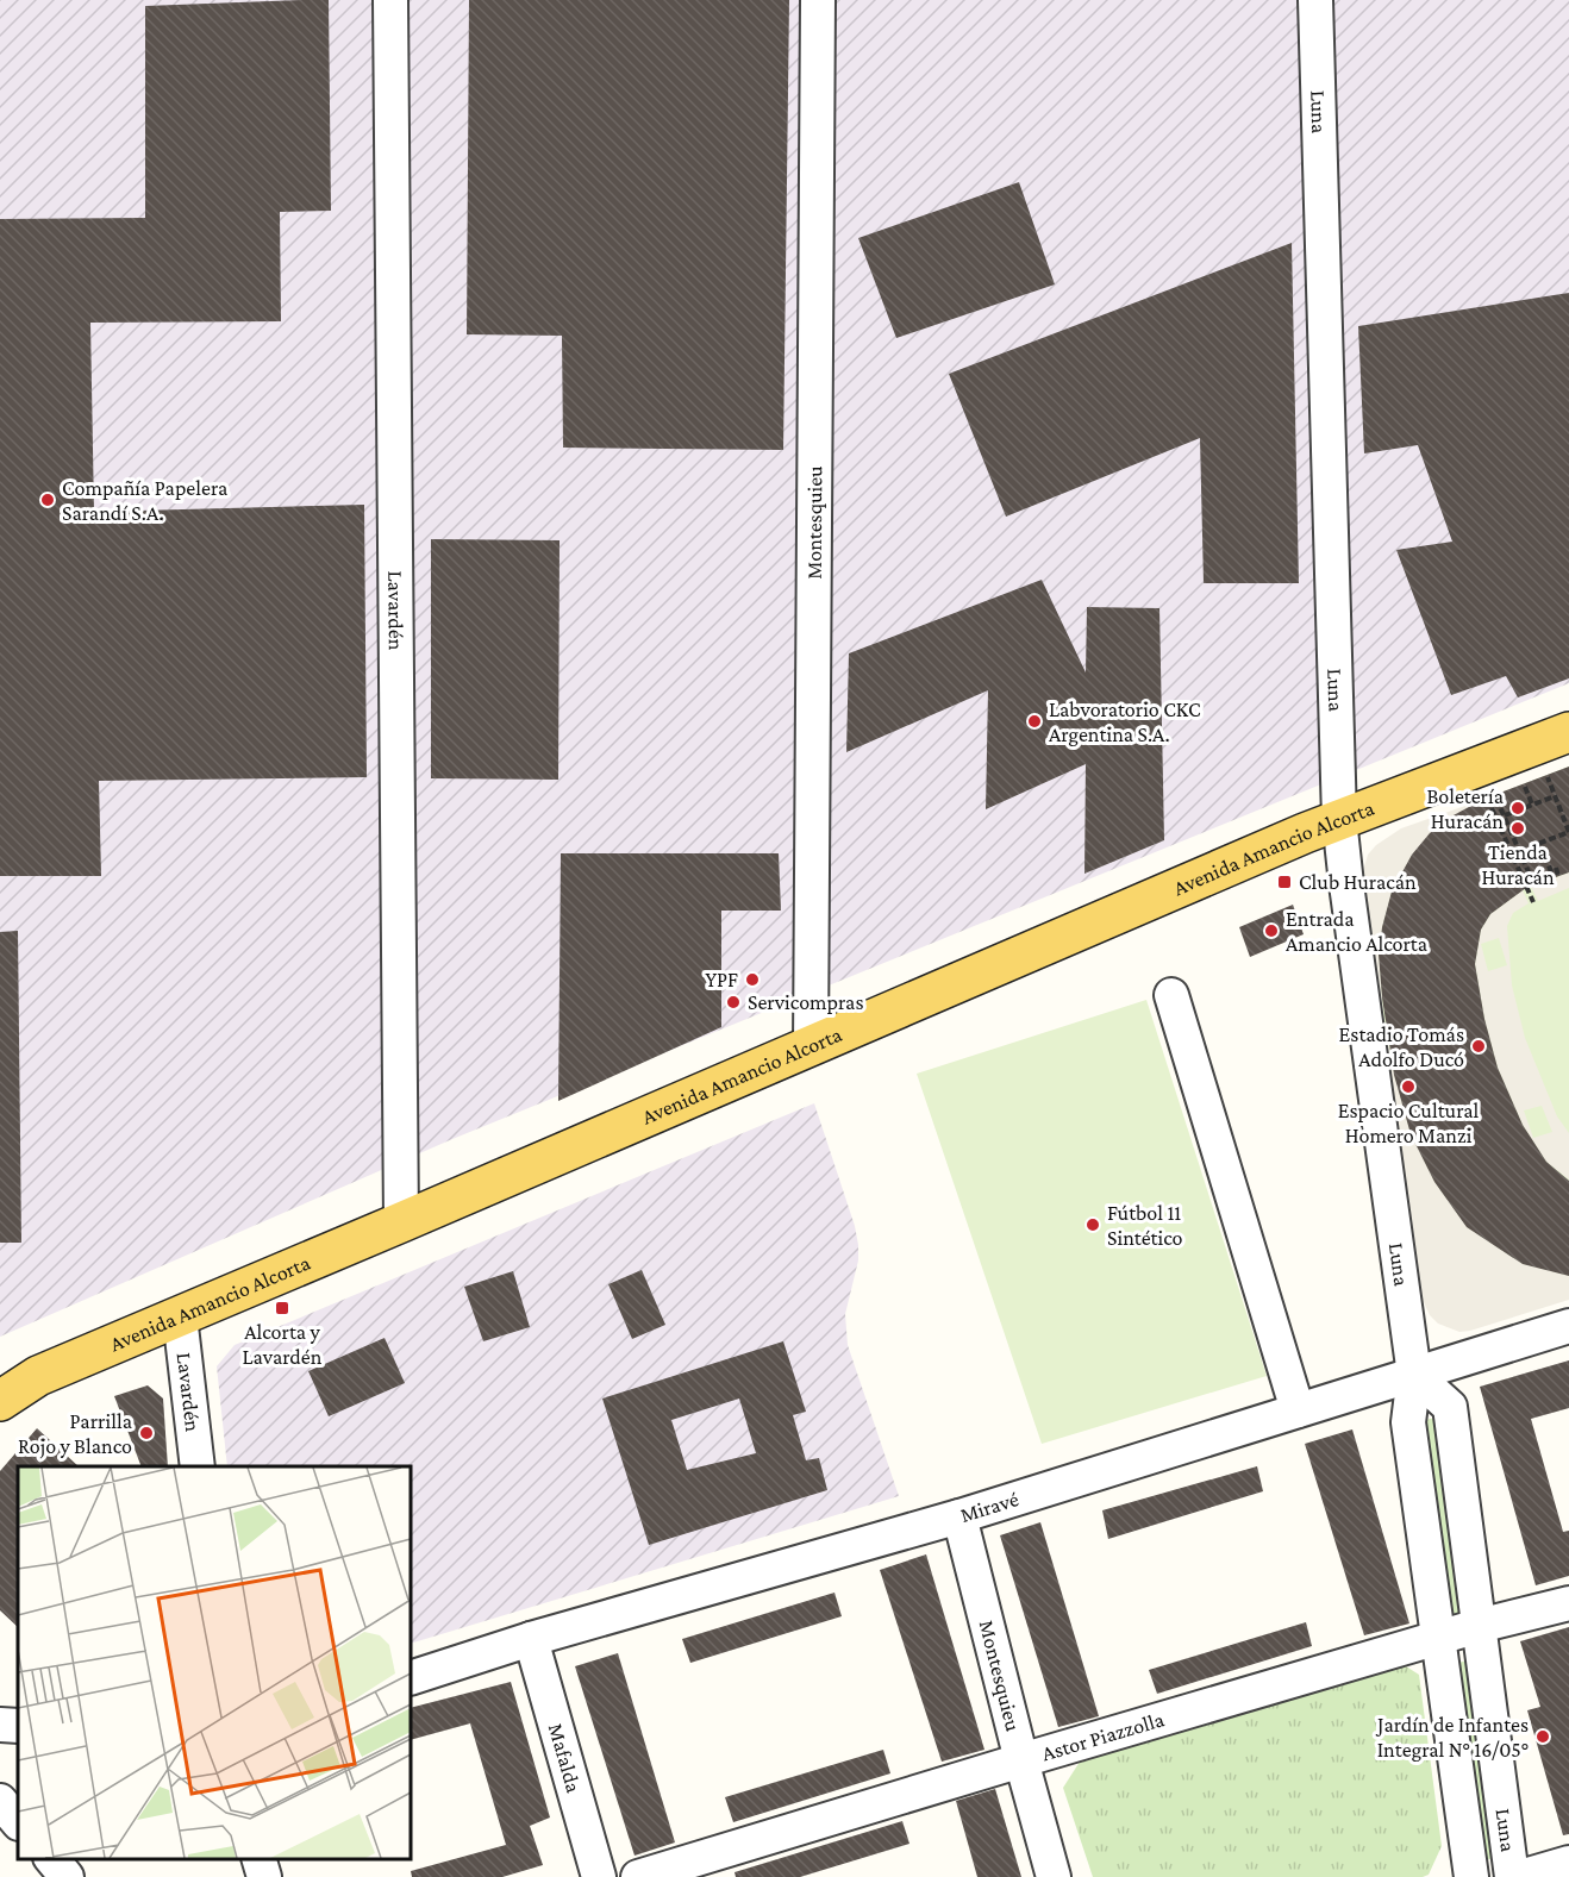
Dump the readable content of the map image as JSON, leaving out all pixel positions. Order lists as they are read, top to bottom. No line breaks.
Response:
{"streets":{"main road":["Avenida Amancio Alcorta"],"street":["Luna","Montesquieu","Lavardén","Miravé","Astor Piazzolla","Mafalda"]},"crossings":[["Luna","Avenida Amancio Alcorta"],["Luna","Miravé"],["Luna","Astor Piazzolla"],["Montesquieu","Avenida Amancio Alcorta"],["Montesquieu","Miravé"],["Montesquieu","Astor Piazzolla"],["Lavardén","Avenida Amancio Alcorta"],["Miravé","Mafalda"]],"places":{"other":["Compañía Papelera Sarandí S.A.","Labvoratorio CKC Argentina S.A.","Boletería Huracán","Tienda Huracán","Entrada Amancio Alcorta","YPF","Servicompras","Estadio Tomás Adolfo Ducó","Espacio Cultural Homero Manzi","Fútbol 11 Sintético","Parrilla Rojo y Blanco","Jardín de Infantes Integral N° 16/05°"],"transit":["Club Huracán","Alcorta y Lavardén"]}}
